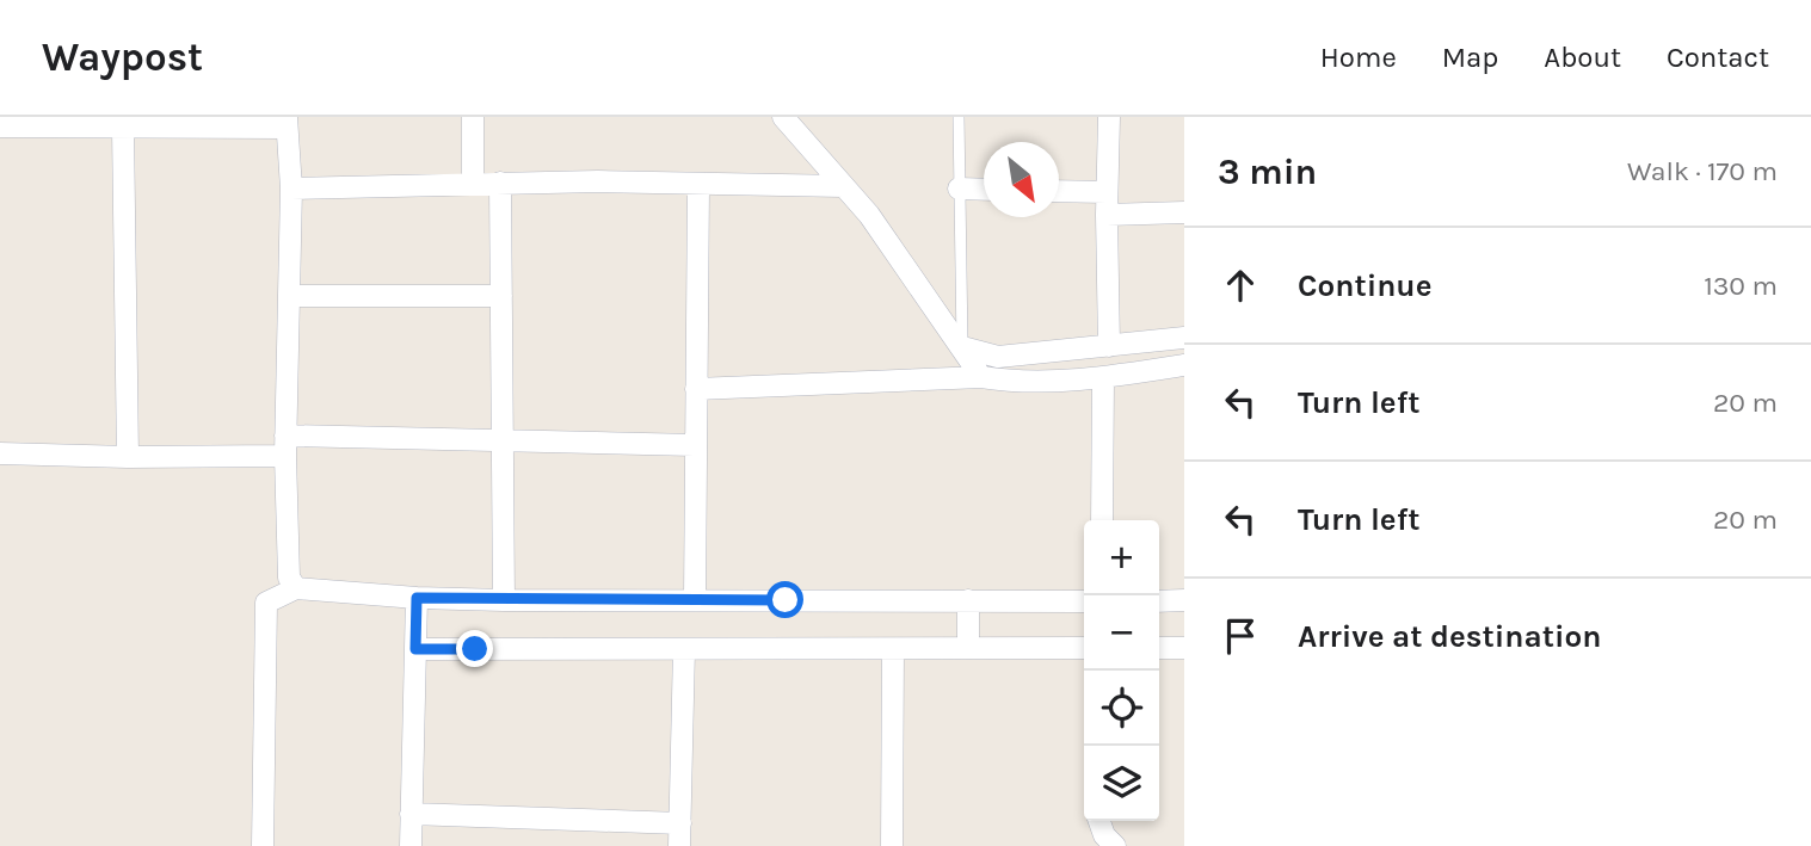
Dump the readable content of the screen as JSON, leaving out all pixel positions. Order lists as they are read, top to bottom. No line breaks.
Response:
{"north":"bottom right","page":{"header":"Waypost","nav":["Home","Map","About","Contact"],"heading":["3 min","Walk · 170 m"],"list":[["Continue","130 m"],["Turn left","20 m"],["Turn left","20 m"],"Arrive at destination"],"map_buttons":["+","−"]}}
